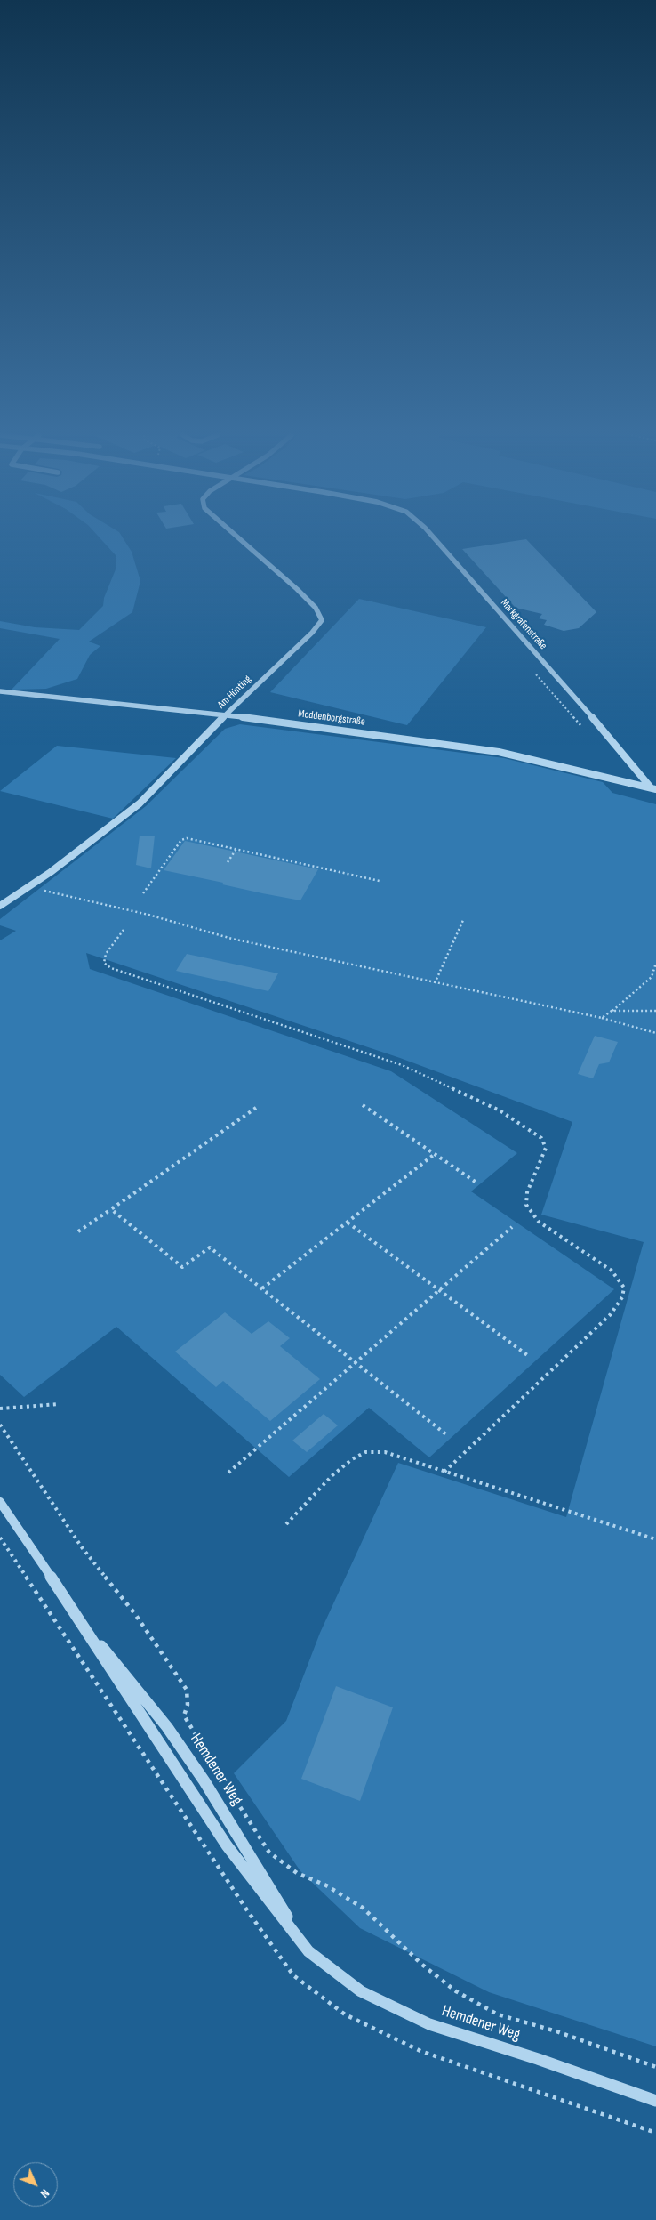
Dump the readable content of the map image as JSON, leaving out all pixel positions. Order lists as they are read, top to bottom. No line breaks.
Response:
{"streets":{"street":["Markgrafenstraße","Am Hünting","Moddenborgstraße","Hemdener Weg"]},"crossings":[["Markgrafenstraße","Moddenborgstraße"],["Am Hünting","Moddenborgstraße"]],"north":"bottom right"}
